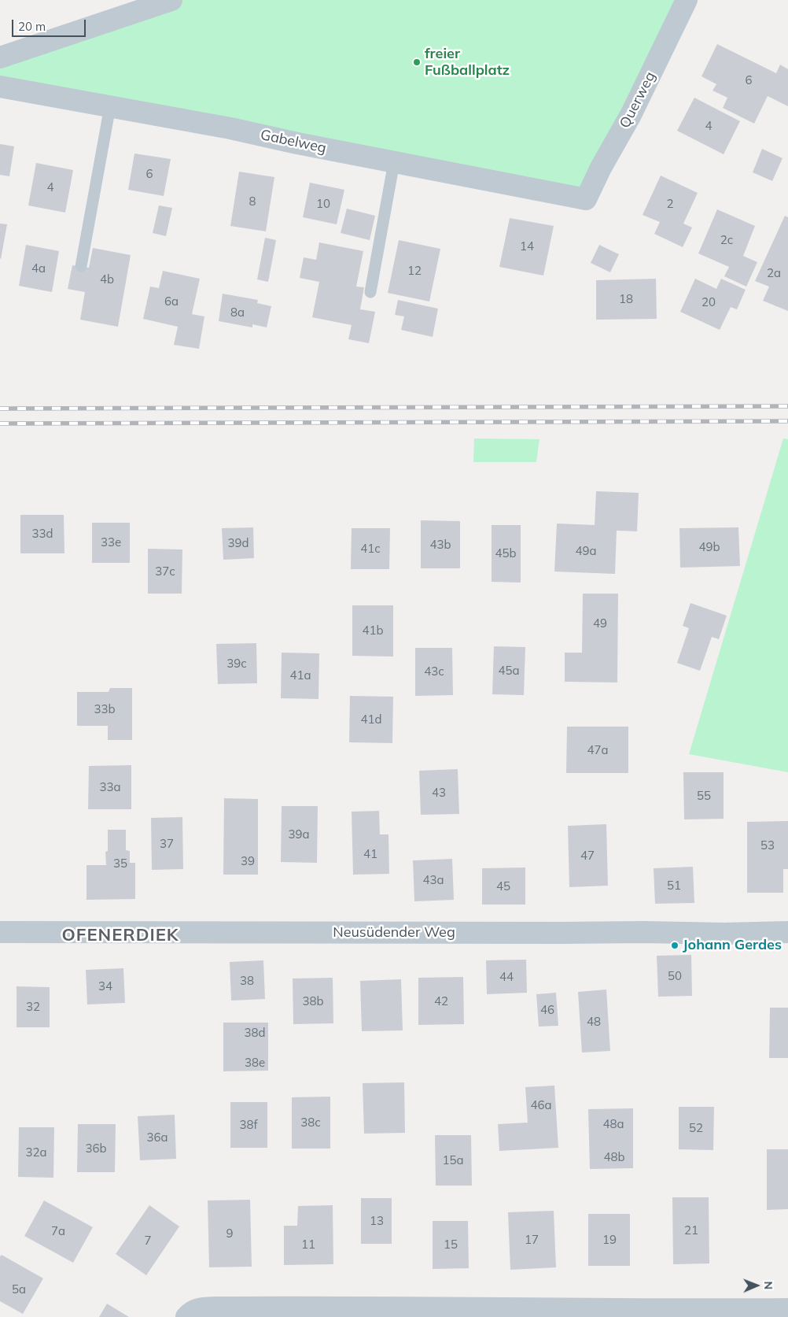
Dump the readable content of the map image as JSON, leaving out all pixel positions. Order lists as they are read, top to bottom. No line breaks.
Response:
{"streets":{"street":["Querweg","Gabelweg","Neusüdender Weg"]},"crossings":[["Querweg","Gabelweg"]],"districts":["OFENERDIEK"],"places":["freier Fußballplatz","Johann Gerdes"],"house_numbers":["6","4","6","4","8","10","2","2c","14","4a","12","2a","4b","18","6a","20","8a","33d","33e","39d","43b","49b","41c","49a","45b","37c","49","41b","39c","45a","43c","41a","33b","41d","47a","33a","43","55","39a","37","53","41","47","39","35","43a","51","45","50","44","38","34","38b","42","32","46","48","38d","38e","46a","38c","48a","38f","52","36a","36b","32a","48b","15a","13","21","7a","9","17","19","7","11","15","5a"],"scale_bar":"20 m","north":"right"}
